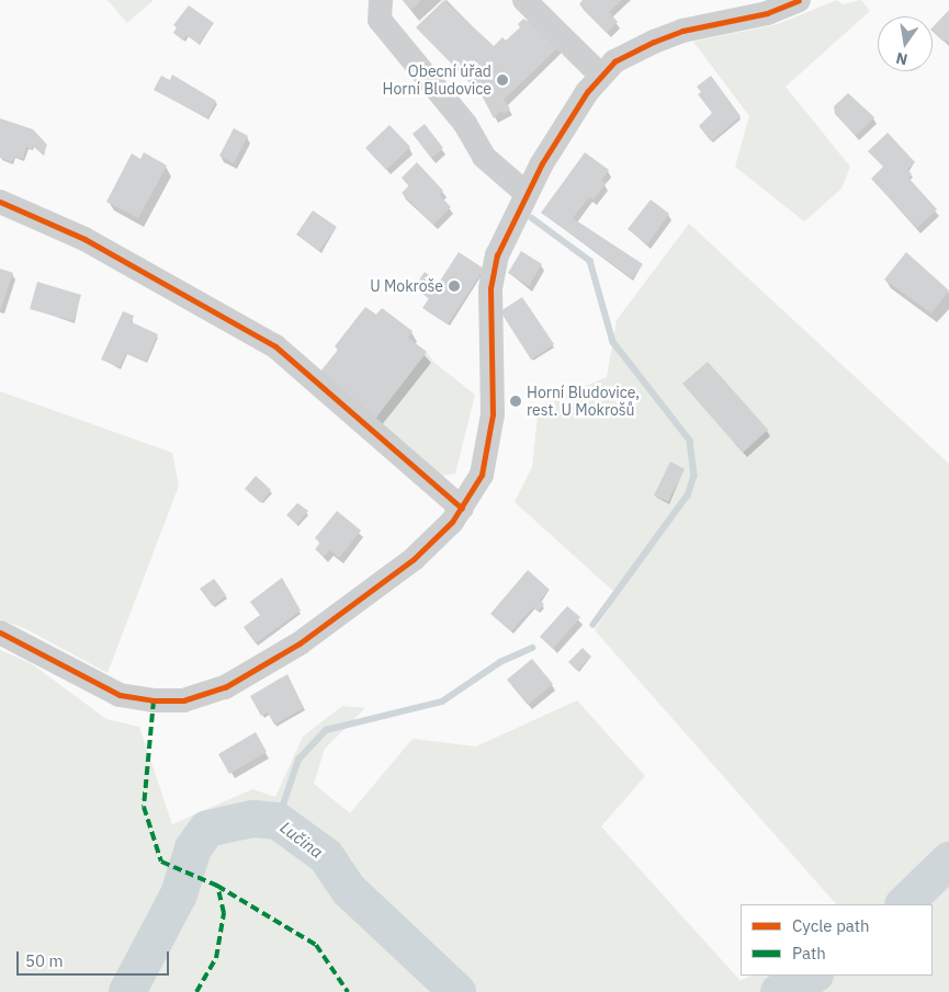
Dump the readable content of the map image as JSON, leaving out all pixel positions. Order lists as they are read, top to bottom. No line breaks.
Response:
{"water":["Lučina"],"places":["Obecní úřad Horní Bludovice","U Mokroše","Horní Bludovice, rest. U Mokrošů"],"legend":["Cycle path","Path"],"scale_bar":"50 m","north":"bottom"}
